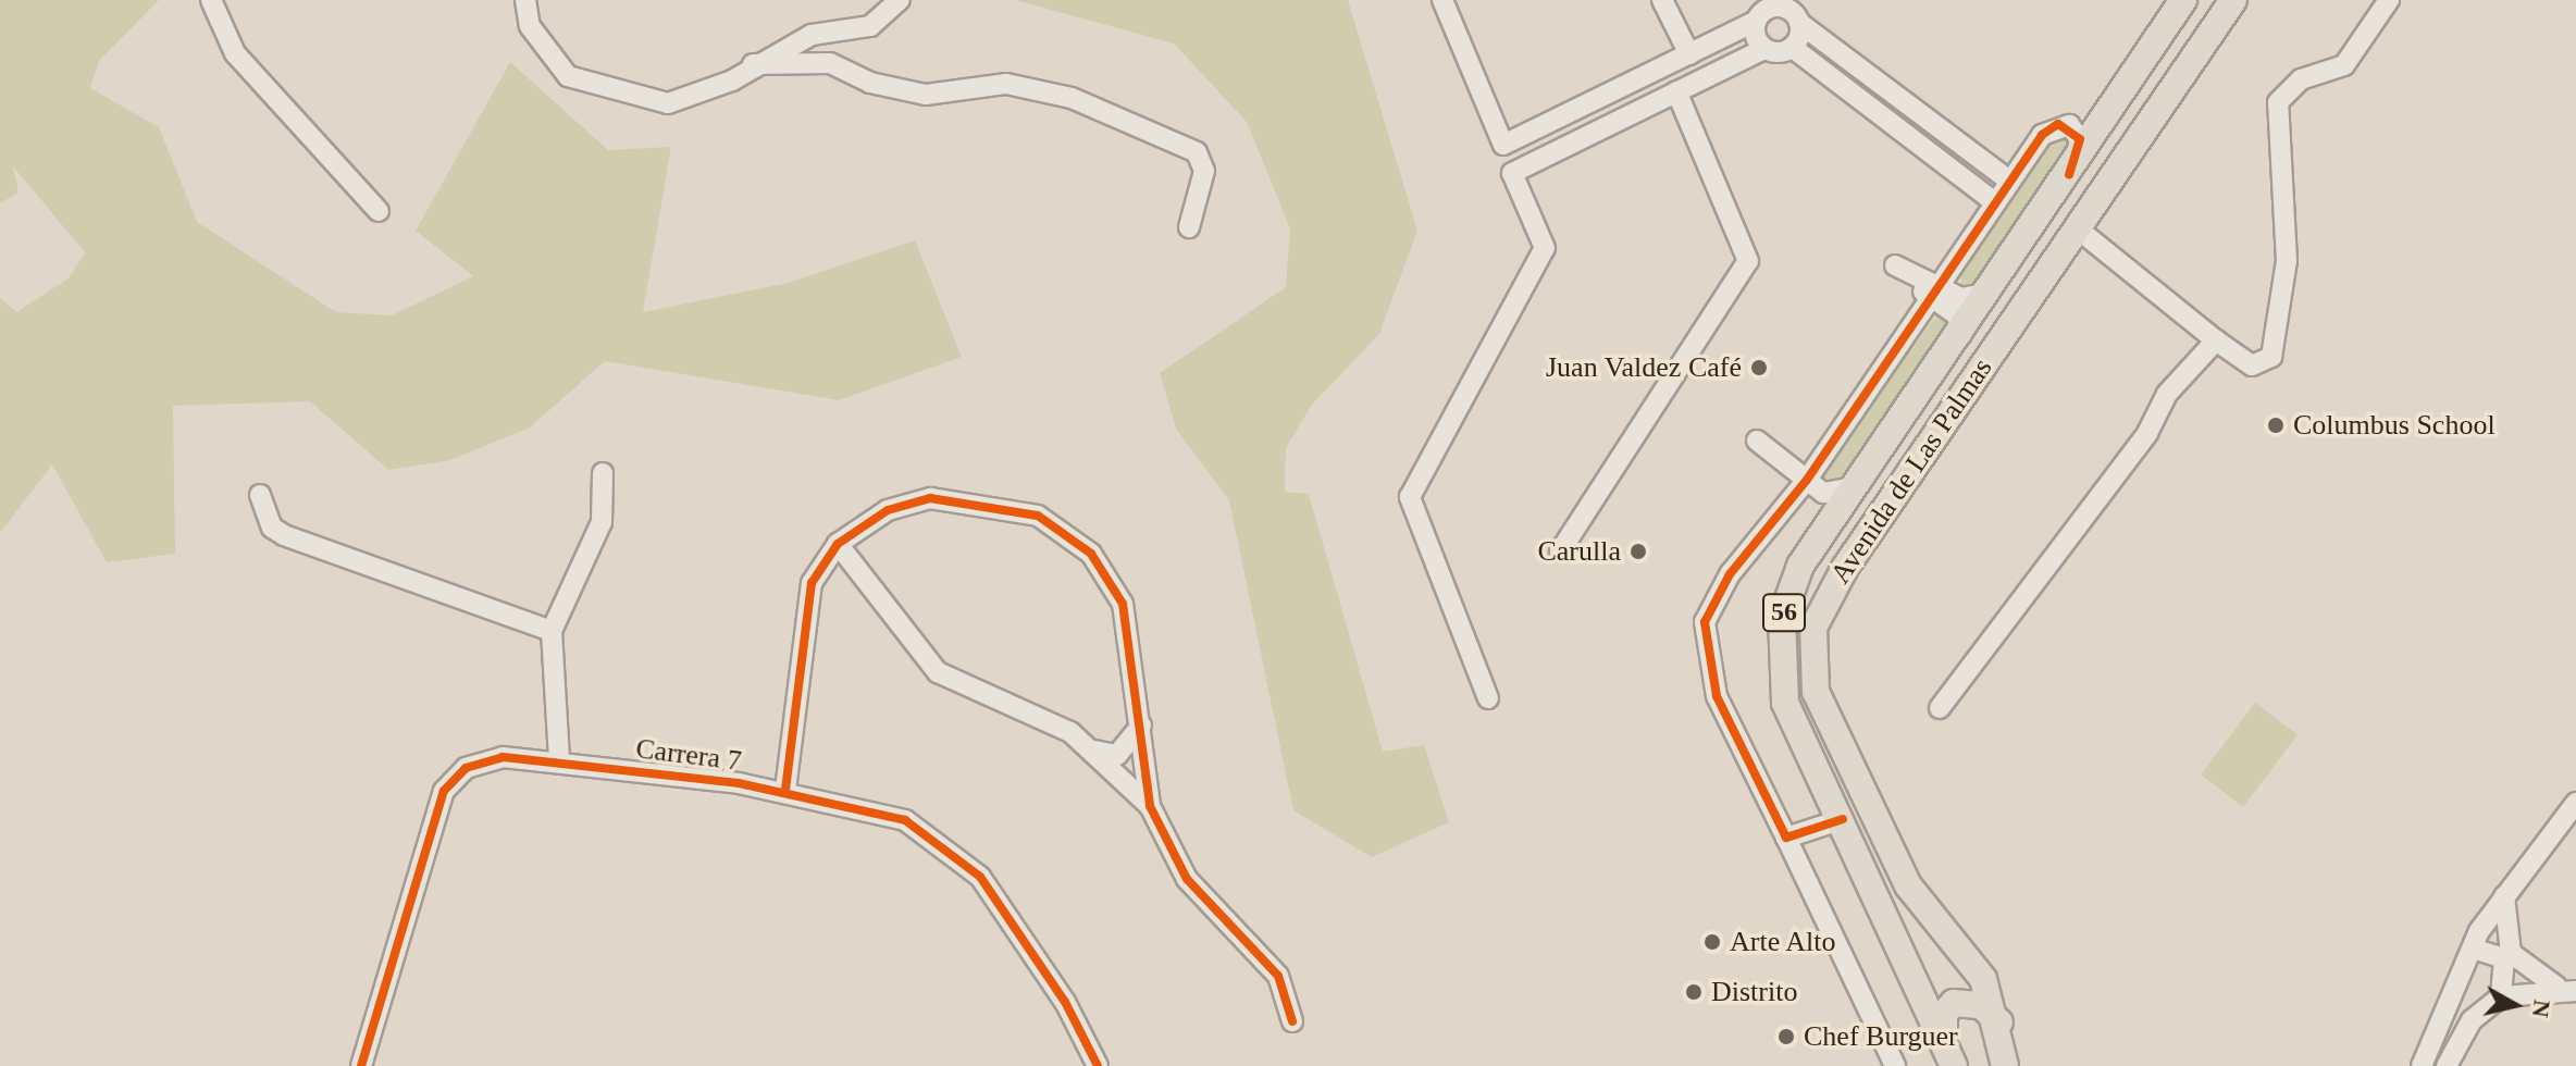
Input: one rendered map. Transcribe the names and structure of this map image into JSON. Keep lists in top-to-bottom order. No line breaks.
{"streets":{"main road":["Avenida de Las Palmas","56"],"street":["Carrera 7"]},"places":["Juan Valdez Café","Columbus School","Carulla","Arte Alto","Distrito","Chef Burguer"],"north":"right"}
